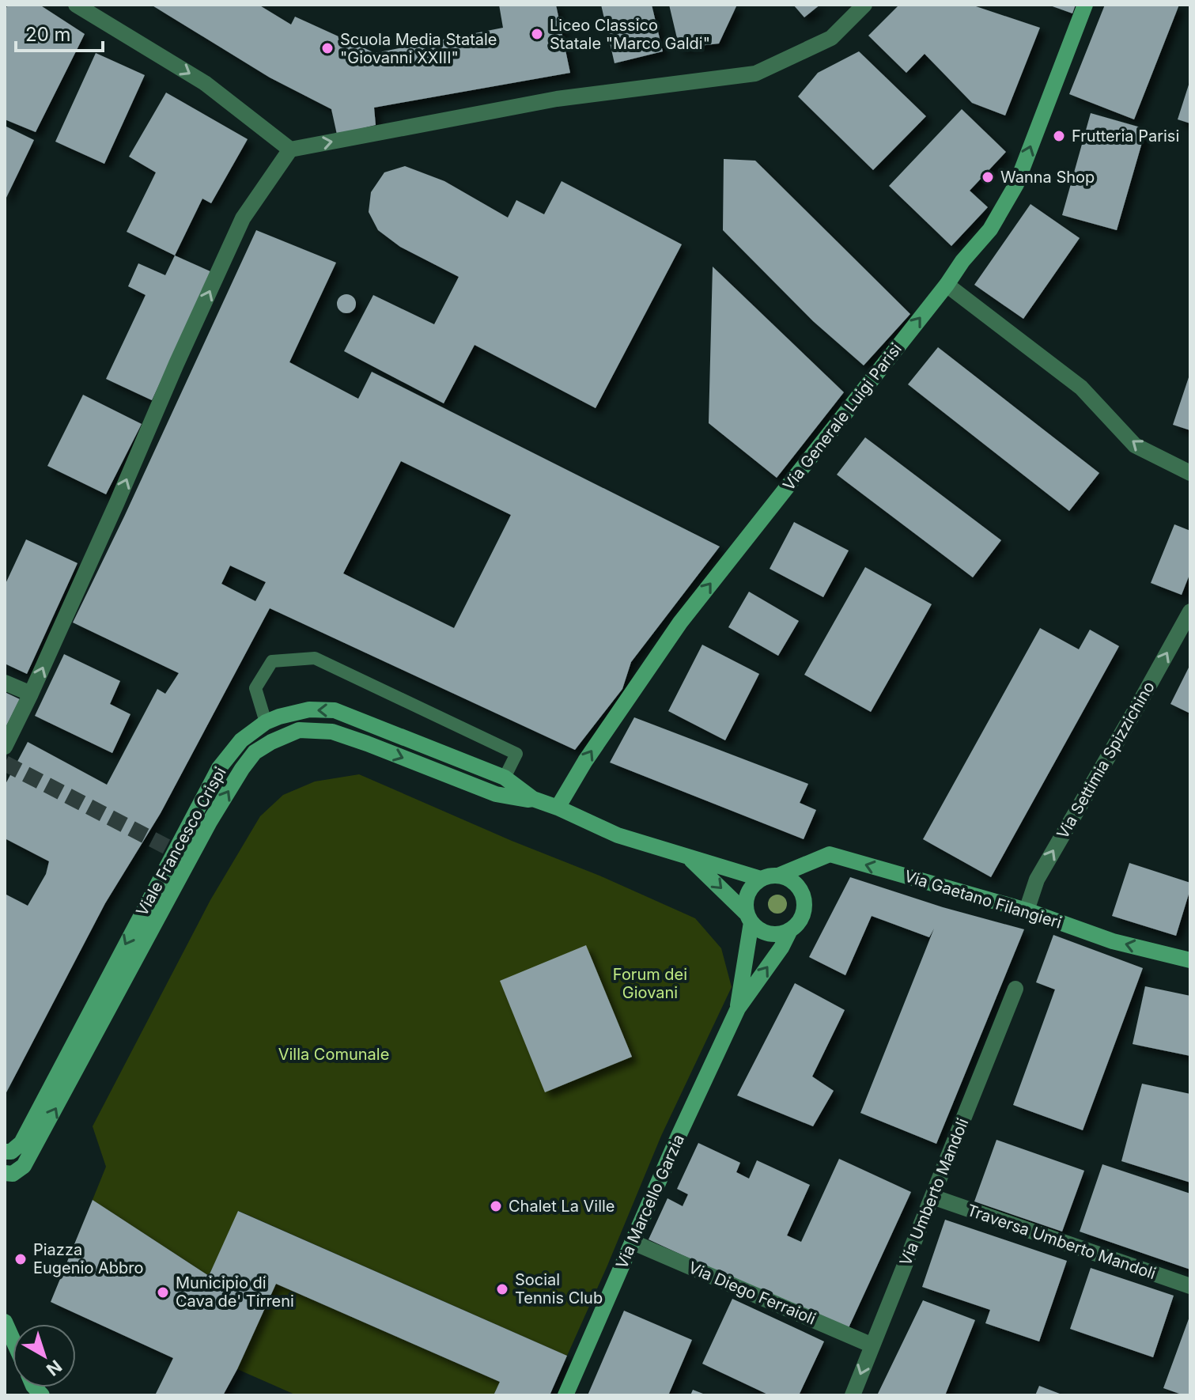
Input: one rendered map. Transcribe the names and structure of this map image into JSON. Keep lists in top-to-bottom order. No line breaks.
{"streets":{"street":["Via Generale Luigi Parisi","Via Settimia Spizzichino","Viale Francesco Crispi","Via Gaetano Filangieri","Via Umberto Mandoli","Via Marcello Garzia","Traversa Umberto Mandoli","Via Diego Ferraioli"]},"crossings":[["Via Generale Luigi Parisi","Viale Francesco Crispi"],["Via Settimia Spizzichino","Via Gaetano Filangieri"],["Viale Francesco Crispi","Via Gaetano Filangieri"],["Via Umberto Mandoli","Traversa Umberto Mandoli"],["Via Umberto Mandoli","Via Diego Ferraioli"],["Via Marcello Garzia","Via Diego Ferraioli"]],"one_way":["Via Generale Luigi Parisi","Via Settimia Spizzichino","Via Gaetano Filangieri"],"parks":["Forum dei Giovani","Villa Comunale"],"places":["Liceo Classico Statale \"Marco Galdi\"","Scuola Media Statale \"Giovanni XXIII\"","Frutteria Parisi","Wanna Shop","Chalet La Ville","Piazza Eugenio Abbro","Social Tennis Club","Municipio di Cava de' Tirreni"],"scale_bar":"20 m","north":"bottom right"}
